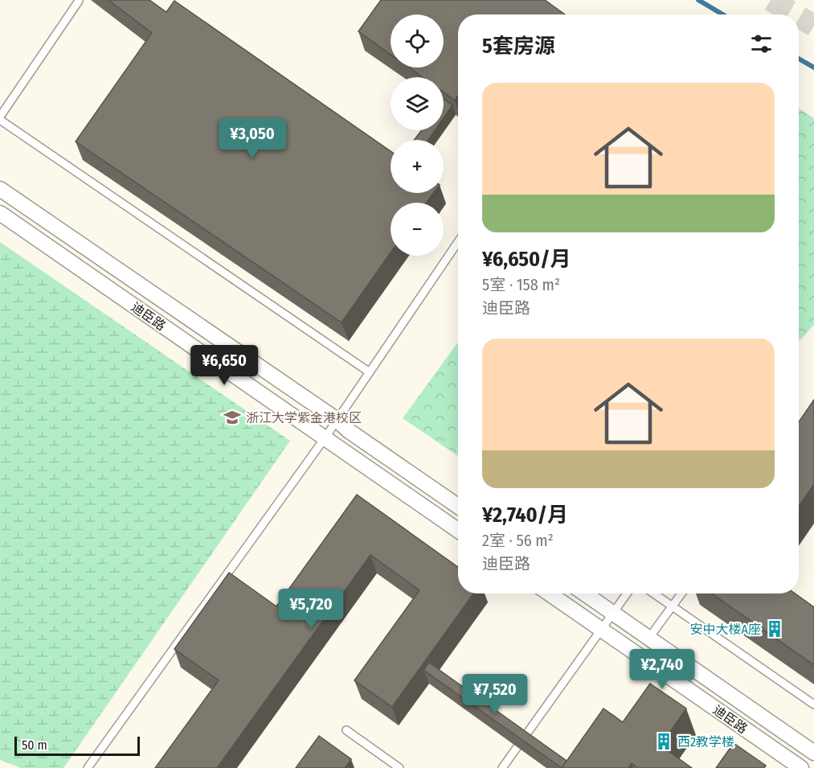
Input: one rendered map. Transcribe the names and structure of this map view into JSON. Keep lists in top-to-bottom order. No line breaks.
{"streets":{"street":["迪臣路"]},"places":{"school or university":["浙江大学紫金港校区"],"building":["安中大楼A座","西2教学楼"]},"scale_bar":"50 m","page":{"map_buttons":["+","−"],"heading":"5套房源","list":[{"name":"¥6,650/月","note":"5室 · 158 m² · 迪臣路"},{"name":"¥2,740/月","note":"2室 · 56 m² · 迪臣路"}],"price":["¥3,050","¥6,650","¥5,720","¥2,740","¥7,520"],"scale":"50 m"}}
